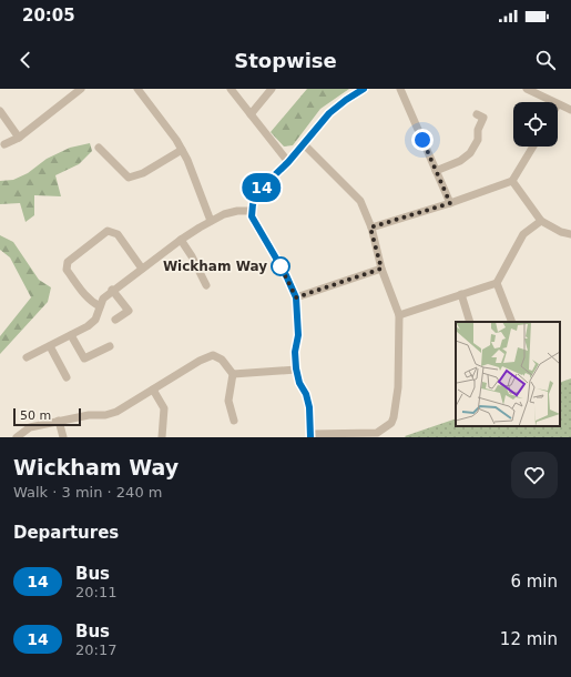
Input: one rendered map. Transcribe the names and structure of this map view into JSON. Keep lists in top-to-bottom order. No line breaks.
{"places":["Wickham Way"],"lines":["bus line 14"],"scale_bar":"50 m","page":{"status":"20:05","header":"Stopwise","on_map":"14","scale":"50 m","heading":[["Wickham Way","Walk · 3 min · 240 m"],"Departures"],"list":[{"mark":"14","name":"Bus","note":"20:11","value":"6 min"},{"mark":"14","name":"Bus","note":"20:17","value":"12 min"}]}}
